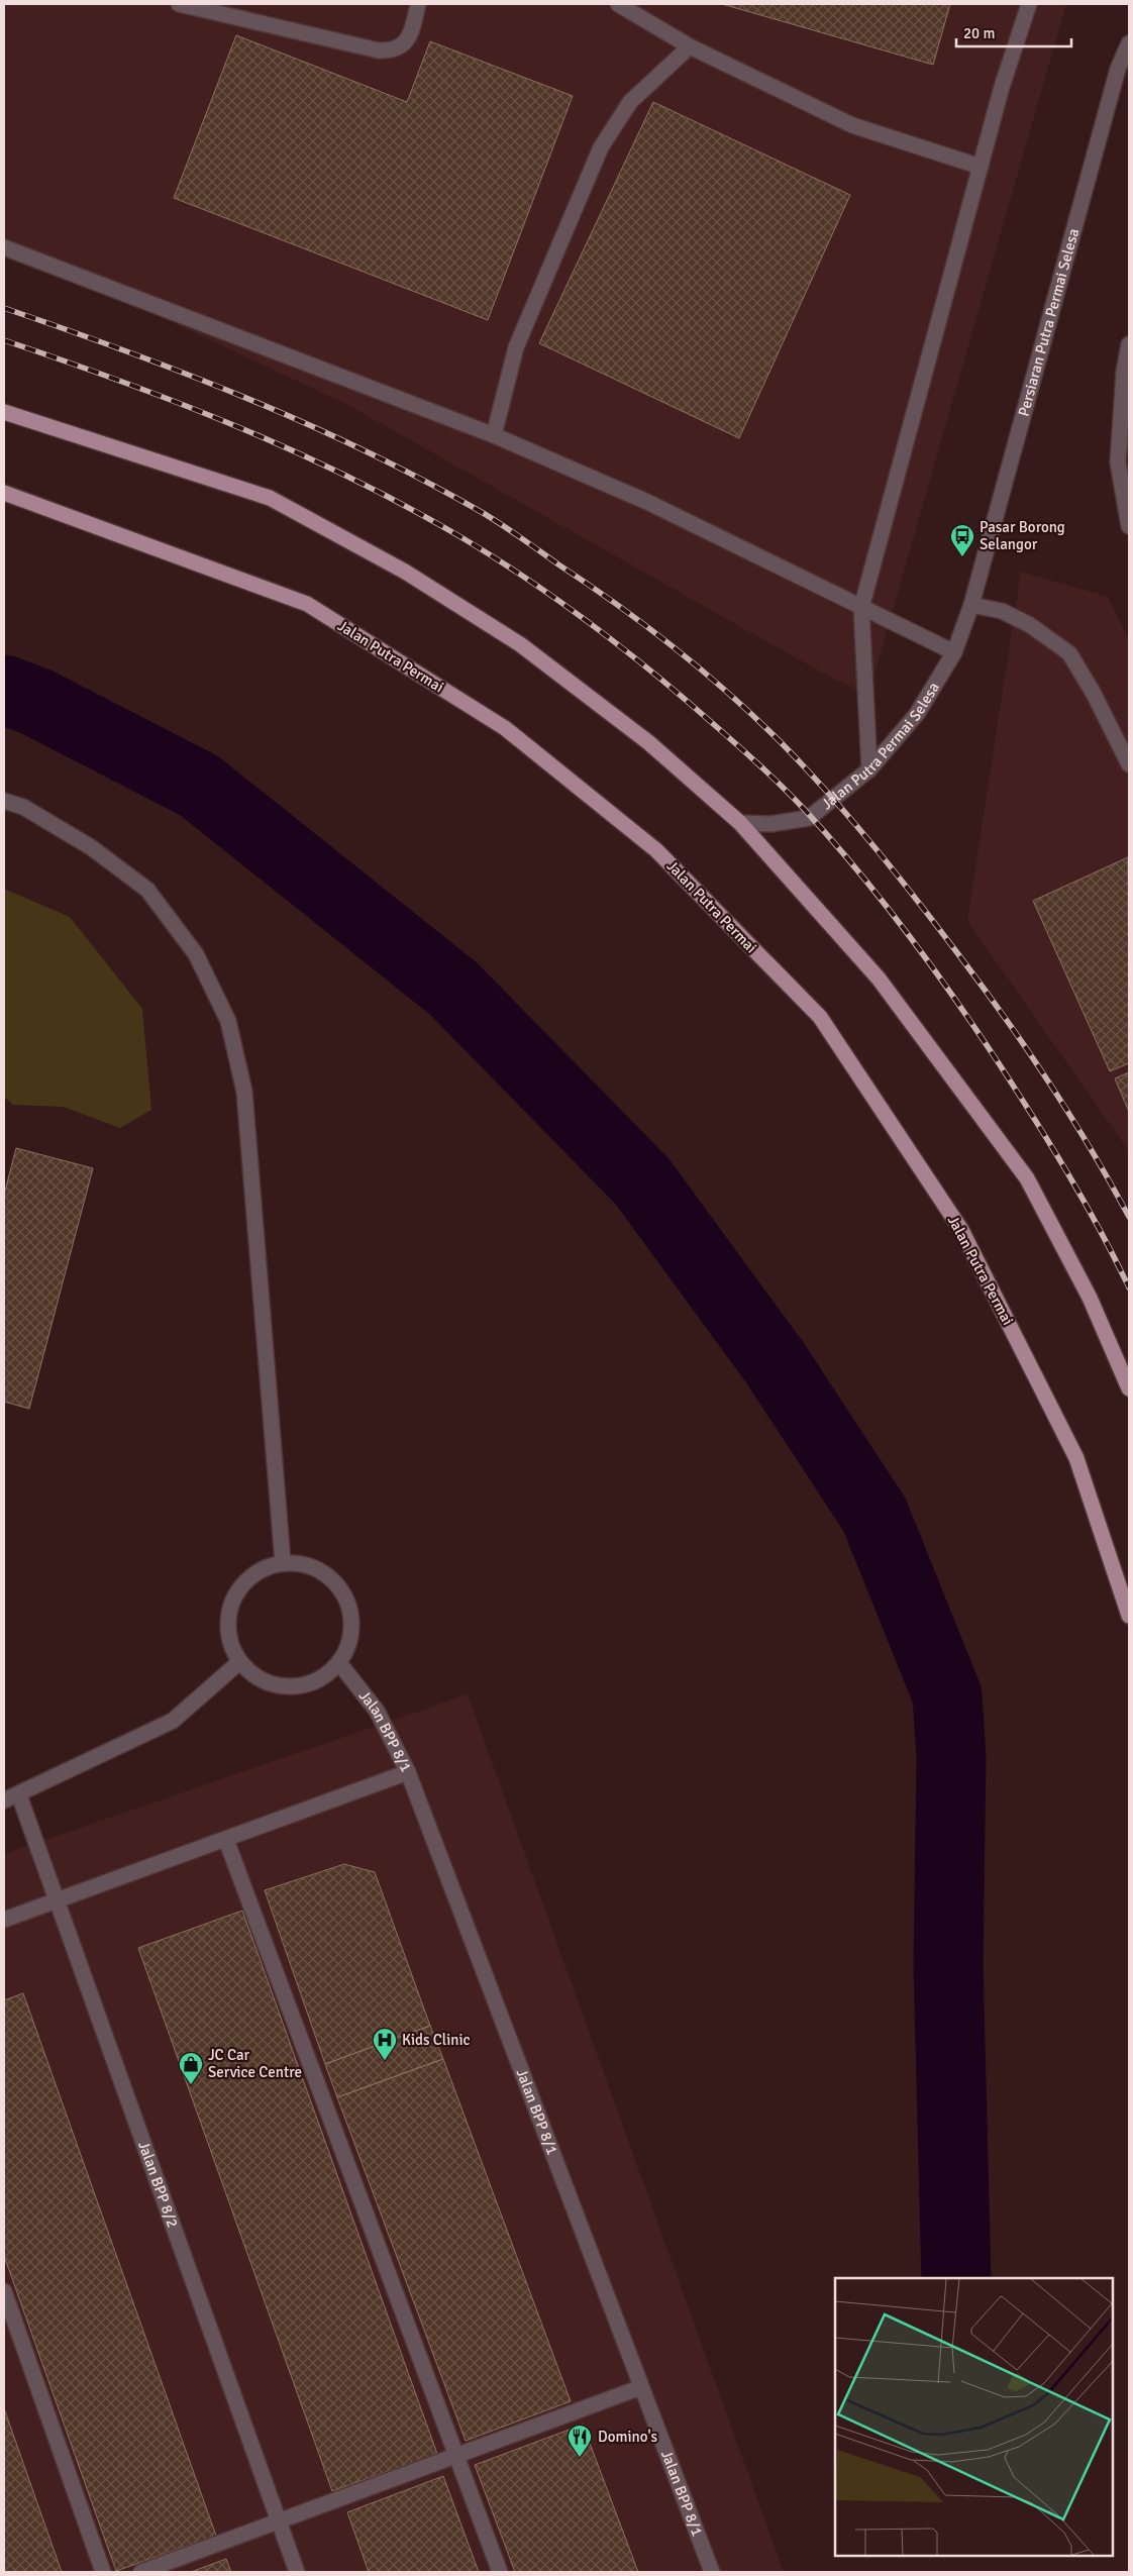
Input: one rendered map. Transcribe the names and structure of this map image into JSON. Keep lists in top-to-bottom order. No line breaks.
{"streets":{"main road":["Jalan Putra Permai"],"street":["Persiaran Putra Permai Selesa","Jalan Putra Permai Selesa","Jalan BPP 8/1","Jalan BPP 8/2"]},"crossings":[["Persiaran Putra Permai Selesa","Jalan Putra Permai Selesa"]],"places":{"bus stop":["Pasar Borong Selangor"],"hospital":["Kids Clinic"],"shop":["JC Car Service Centre"],"restaurant":["Domino's"]},"scale_bar":"20 m"}
